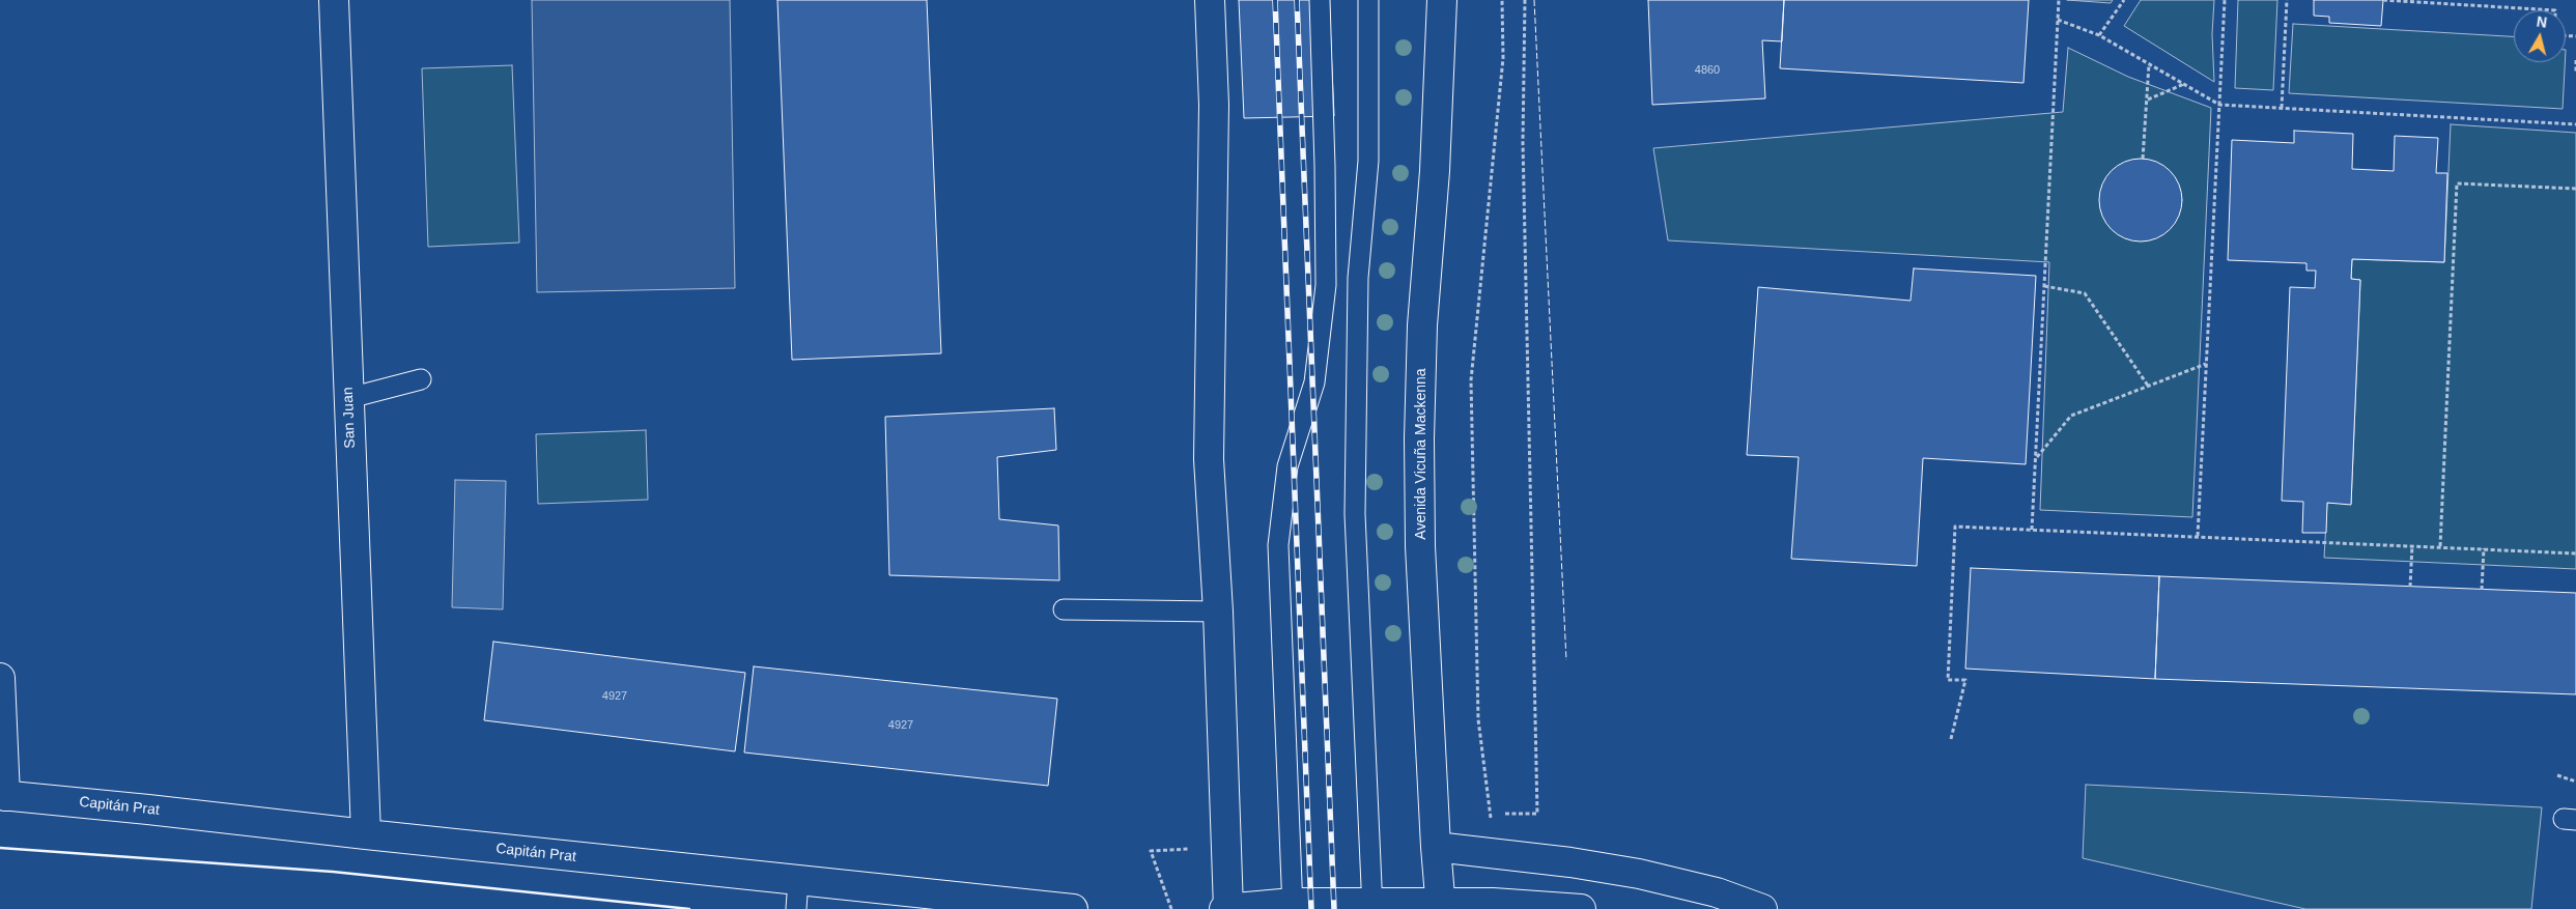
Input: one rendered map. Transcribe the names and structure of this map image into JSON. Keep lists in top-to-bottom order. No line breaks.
{"streets":{"street":["San Juan","Avenida Vicuña Mackenna","Capitán Prat"]},"crossings":[["San Juan","Capitán Prat"]],"house_numbers":["4860","4927","4927"],"north":"top"}
